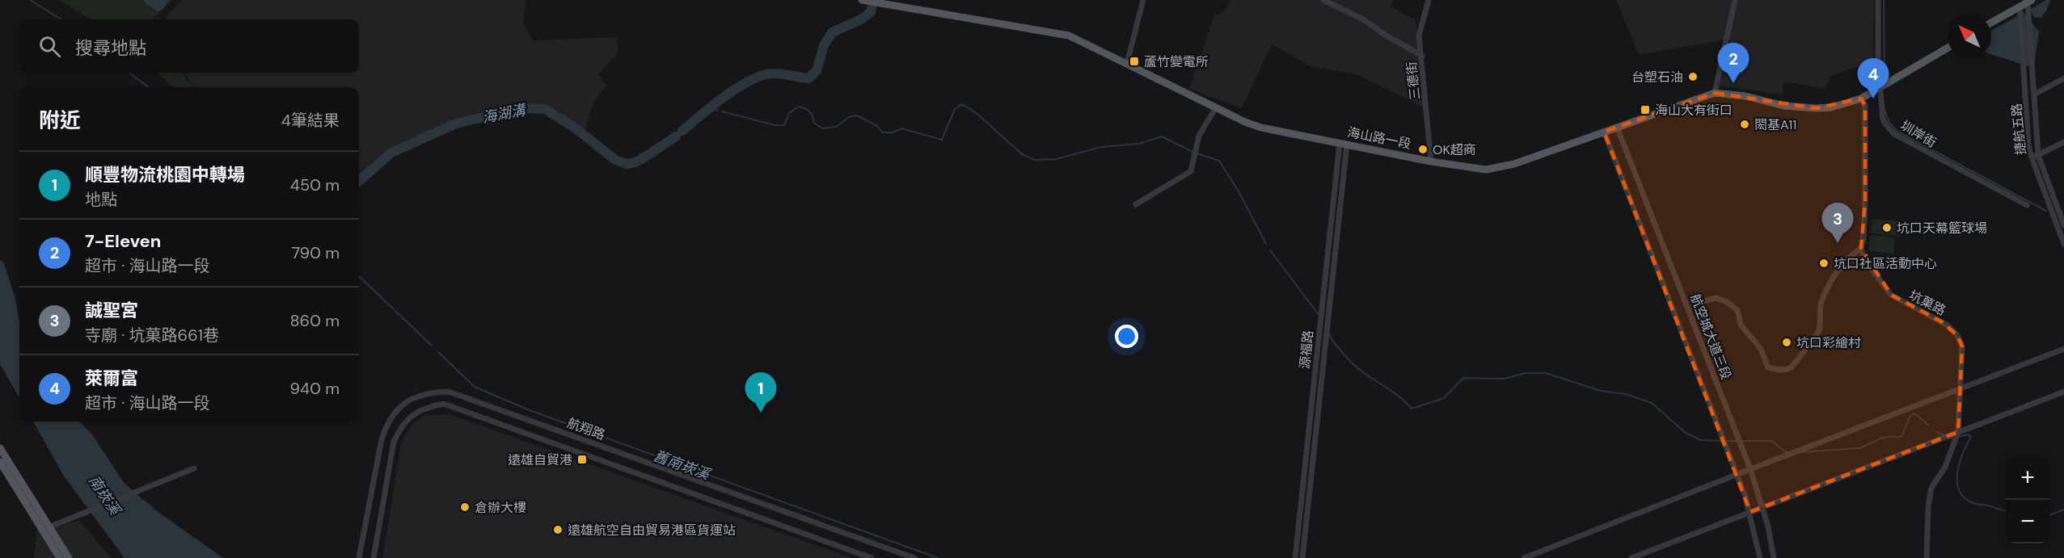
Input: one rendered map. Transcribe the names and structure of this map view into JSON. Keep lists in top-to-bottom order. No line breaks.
{"streets":{"main road":["海山路一段"],"street":["三德街","捷航五路","圳岸街","坑菓路","航空城大道三段","源福路","航翔路"]},"crossings":[["三德街","海山路一段"],["圳岸街","海山路一段"],["海山路一段","航空城大道三段"],["海山路一段","源福路"]],"water":["海湖溝","舊南崁溪","南崁溪"],"places":{"transit":["蘆竹變電所","海山大有街口","遠雄自貿港"],"other":["台塑石油","閎基A11","OK超商","坑口天幕籃球場","坑口社區活動中心","坑口彩繪村","倉辦大樓","遠雄航空自由貿易港區貨運站"]},"north":"top left","page":{"search":"搜尋地點","pins":["2","4","3","1"],"heading":["附近","4筆結果"],"list":[{"mark":"1","name":"順豐物流桃園中轉場","note":"地點","value":"450 m"},{"mark":"2","name":"7-Eleven","note":"超市 · 海山路一段","value":"790 m"},{"mark":"3","name":"誠聖宮","note":"寺廟 · 坑菓路661巷","value":"860 m"},{"mark":"4","name":"萊爾富","note":"超市 · 海山路一段","value":"940 m"}],"map_buttons":["+","−"]}}
